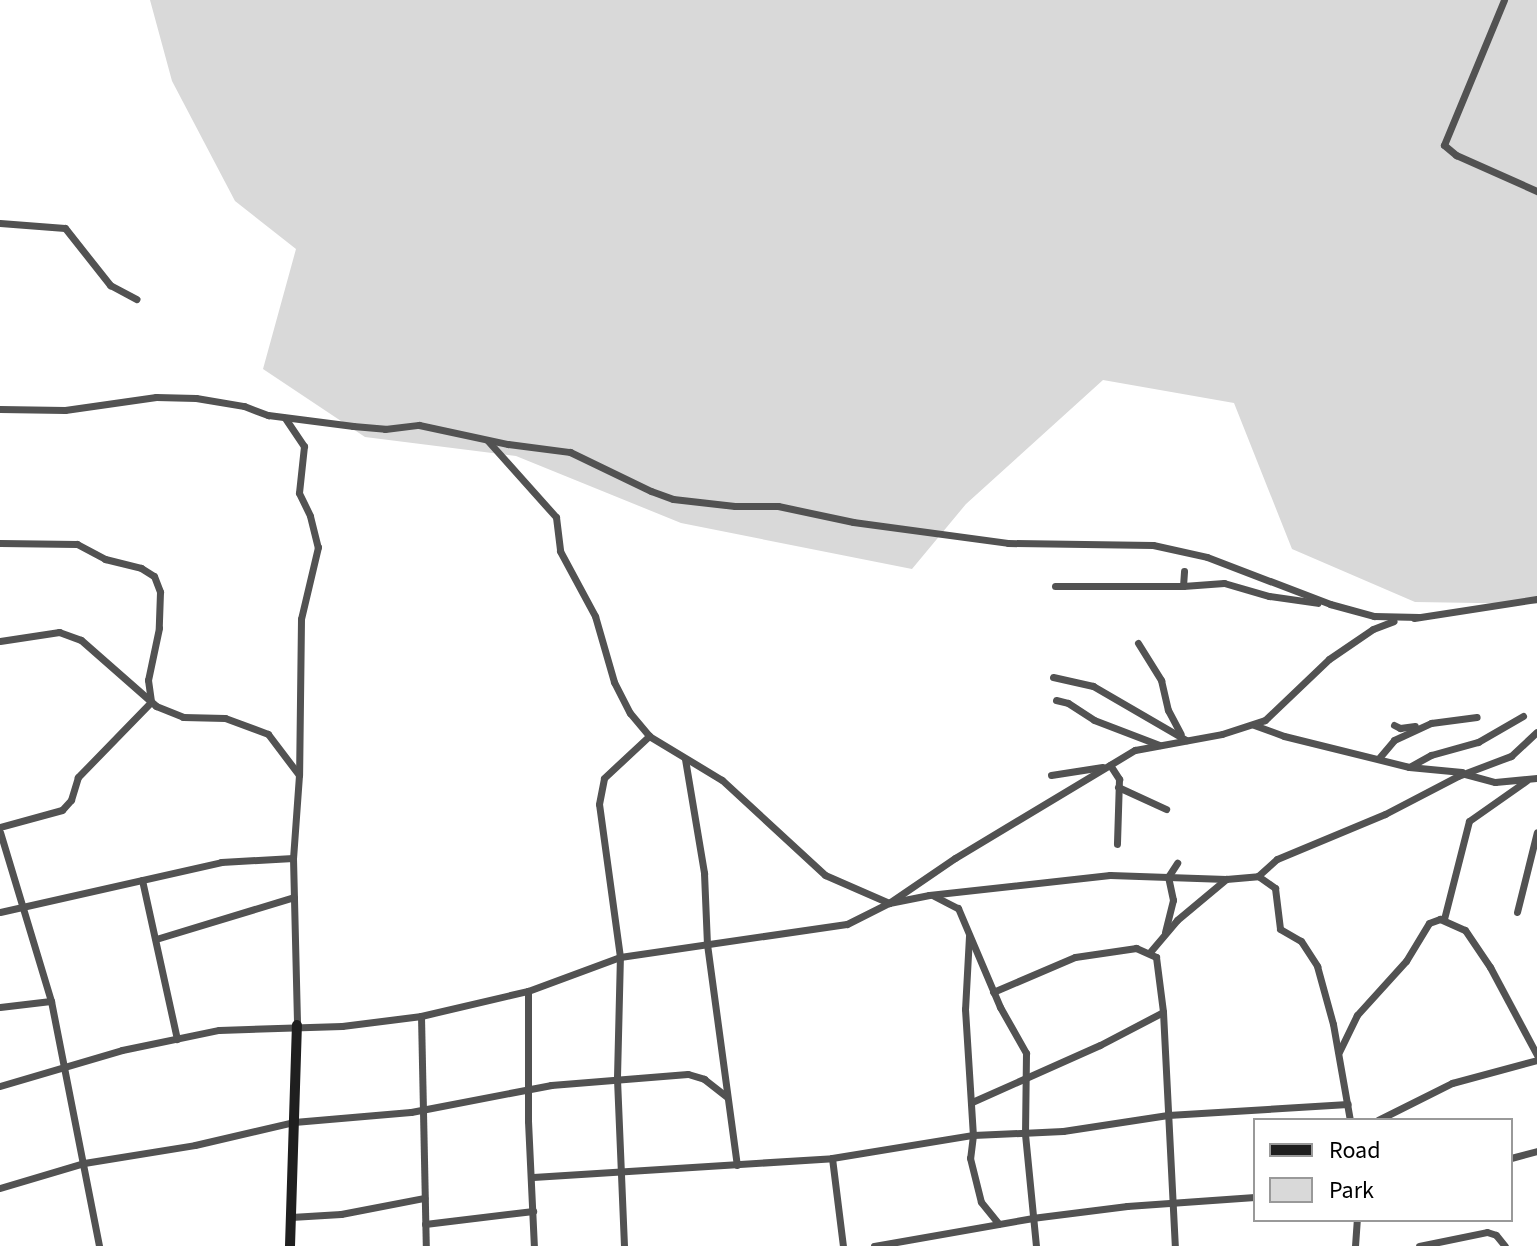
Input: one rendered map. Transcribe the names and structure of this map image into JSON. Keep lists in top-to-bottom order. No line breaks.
{"legend":["Road","Park"]}
